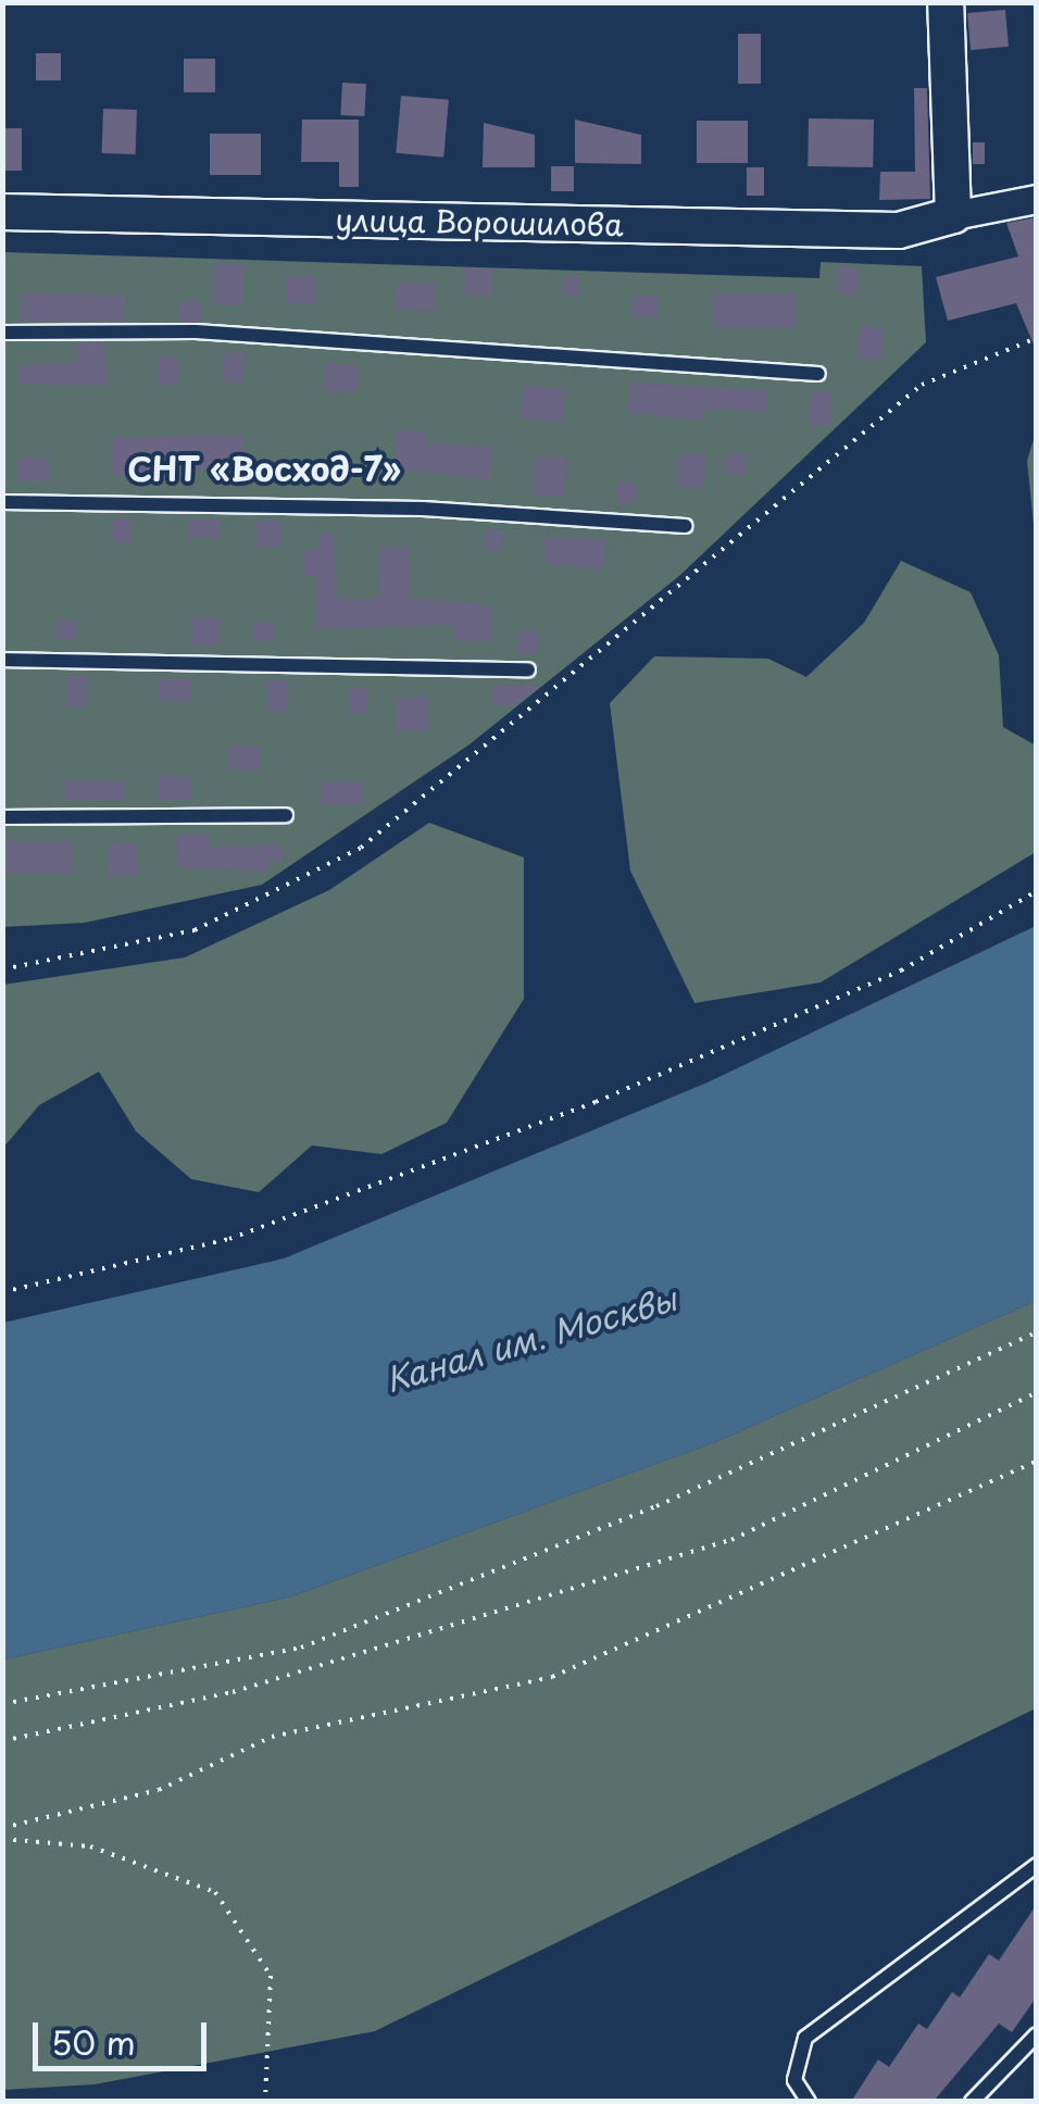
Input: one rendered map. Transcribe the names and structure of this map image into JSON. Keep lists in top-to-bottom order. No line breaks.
{"streets":{"street":["улица Ворошилова"]},"districts":["СНТ «Восход-7»"],"water":["Канал им. Москвы"],"scale_bar":"50 m"}
